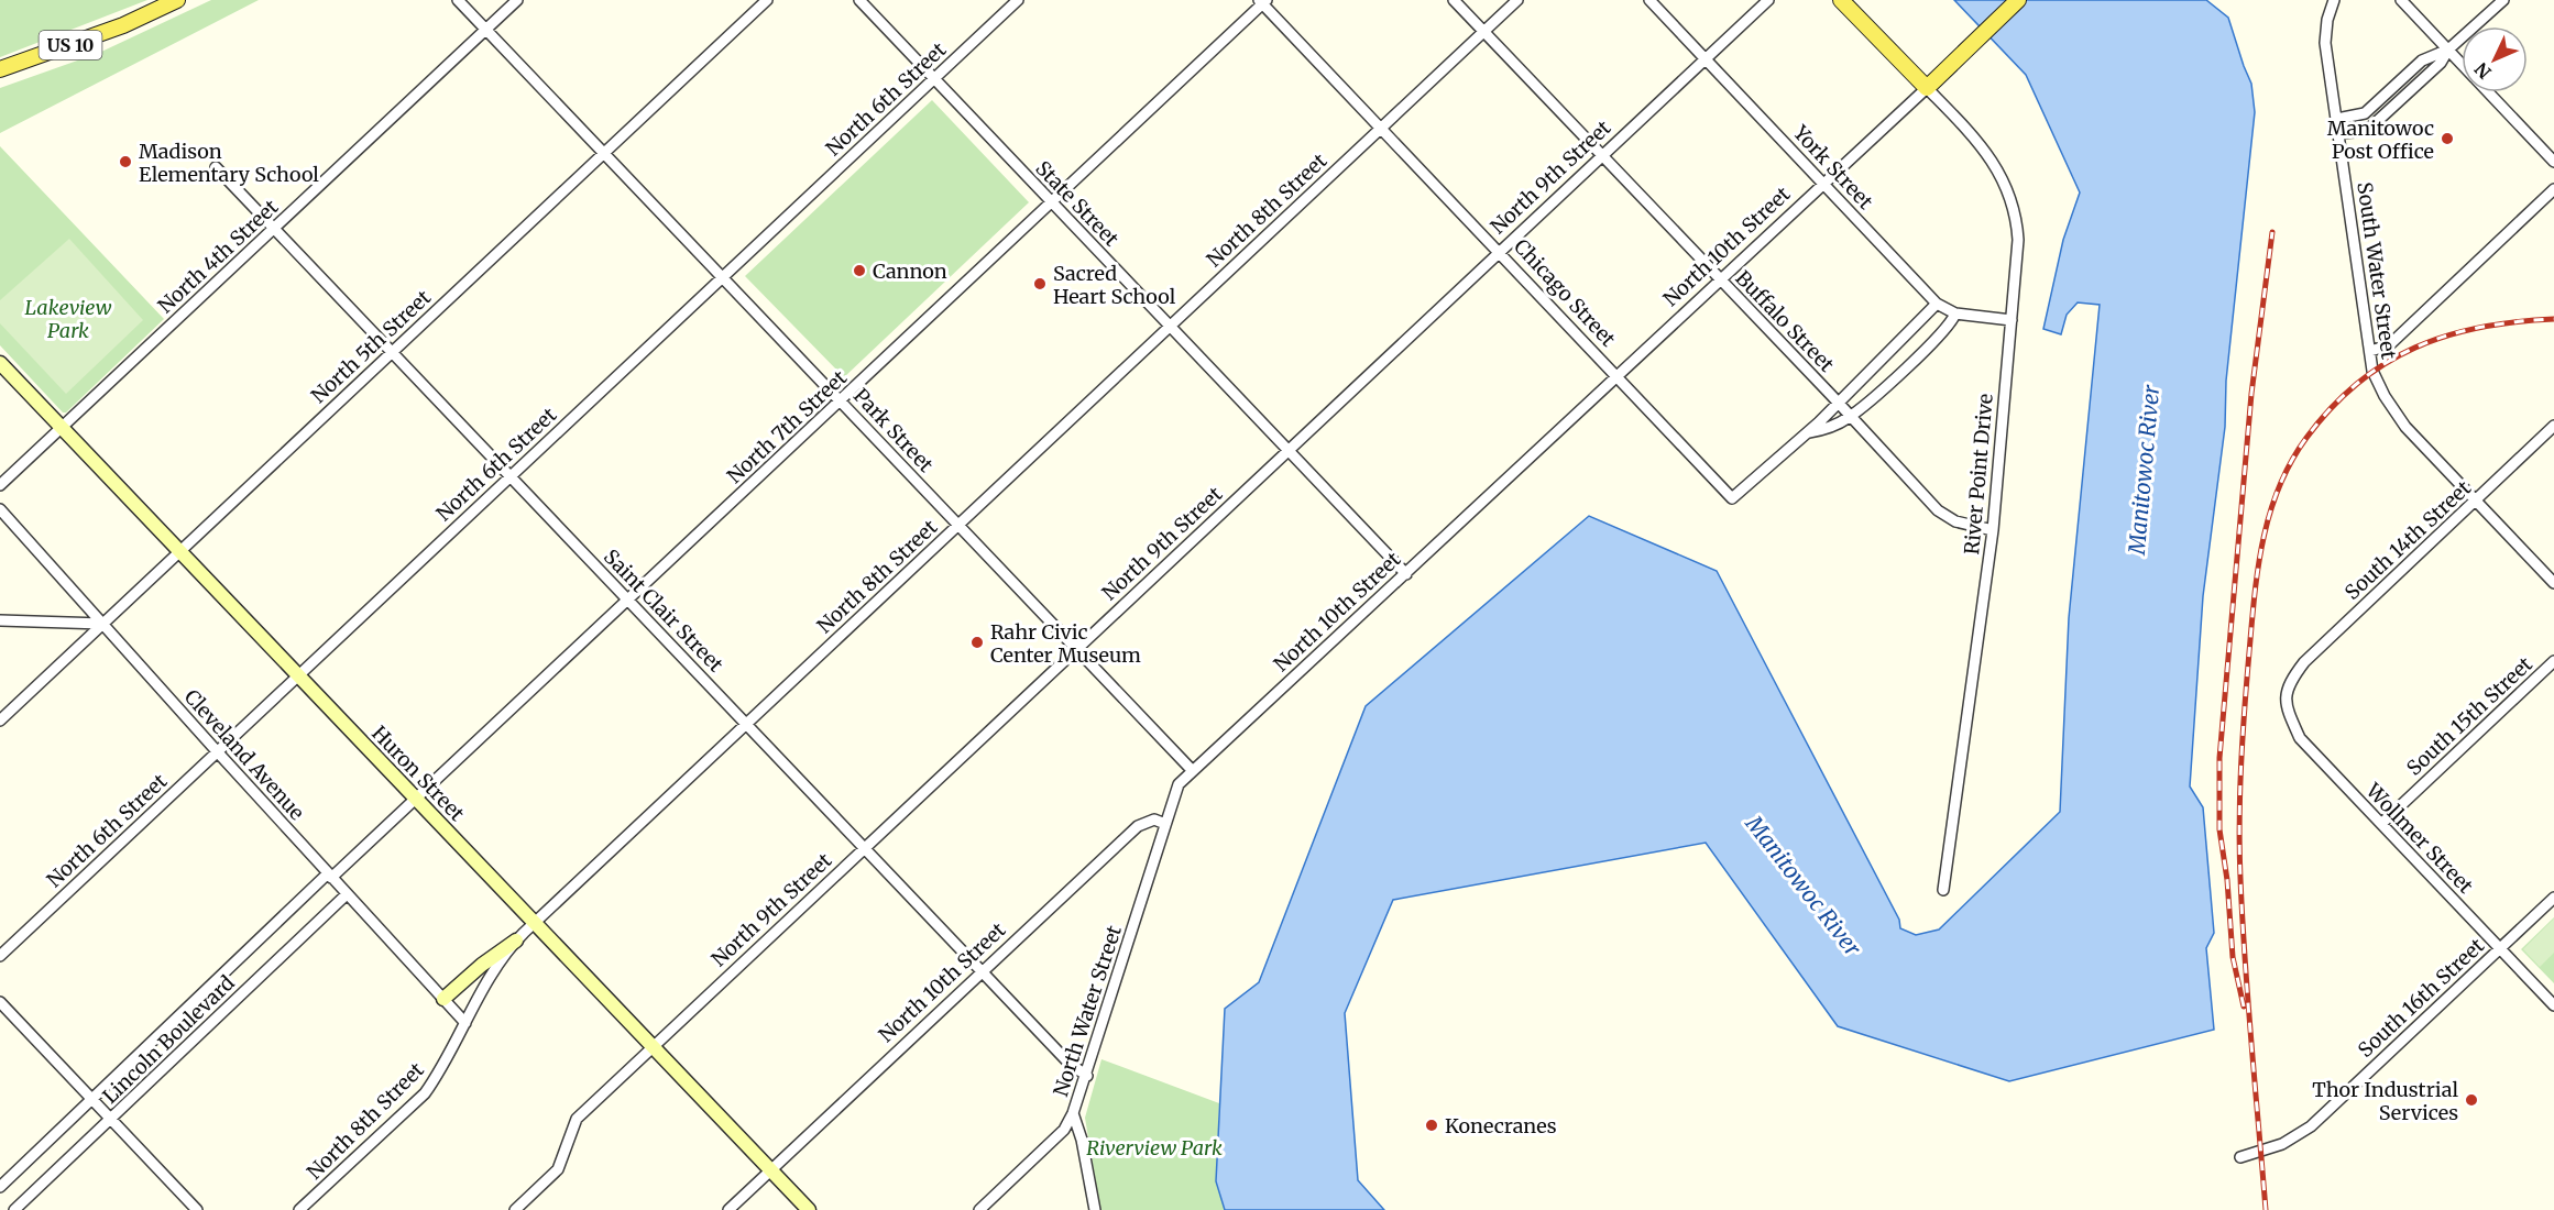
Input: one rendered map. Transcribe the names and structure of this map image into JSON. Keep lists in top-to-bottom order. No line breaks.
{"streets":{"main road":["US 10","North 10th Street"],"street":["North 6th Street","York Street","North 9th Street","State Street","North 8th Street","North 4th Street","South Water Street","Chicago Street","Buffalo Street","North 5th Street","North 7th Street","Park Street","River Point Drive","South 14th Street","Saint Clair Street","South 15th Street","Cleveland Avenue","Huron Street","Wollmer Street","South 16th Street","North Water Street","Lincoln Boulevard"]},"crossings":[["North 6th Street","State Street"],["North 6th Street","Park Street"],["North 6th Street","Saint Clair Street"],["North 6th Street","Cleveland Avenue"],["North 6th Street","Huron Street"],["York Street","North 9th Street"],["York Street","North 10th Street"],["York Street","River Point Drive"],["North 9th Street","State Street"],["North 9th Street","Chicago Street"],["North 9th Street","Buffalo Street"],["North 9th Street","Park Street"],["North 9th Street","Saint Clair Street"],["North 9th Street","Huron Street"],["State Street","North 8th Street"],["State Street","North 10th Street"],["State Street","North 7th Street"],["North 8th Street","Chicago Street"],["North 8th Street","Buffalo Street"],["North 8th Street","Park Street"],["North 8th Street","Saint Clair Street"],["North 8th Street","Cleveland Avenue"],["North 8th Street","Huron Street"],["North 10th Street","Chicago Street"],["North 10th Street","Buffalo Street"],["North 10th Street","Park Street"],["North 10th Street","River Point Drive"],["North 10th Street","Saint Clair Street"],["North 10th Street","Huron Street"],["North 10th Street","North Water Street"],["North 4th Street","Park Street"],["North 4th Street","Saint Clair Street"],["North 4th Street","Huron Street"],["South Water Street","South 14th Street"],["Chicago Street","North 7th Street"],["Buffalo Street","River Point Drive"],["North 5th Street","Park Street"],["North 5th Street","Saint Clair Street"],["North 5th Street","Cleveland Avenue"],["North 5th Street","Huron Street"],["North 7th Street","Park Street"],["North 7th Street","Saint Clair Street"],["North 7th Street","Cleveland Avenue"],["North 7th Street","Huron Street"],["North 7th Street","Lincoln Boulevard"],["South 14th Street","Wollmer Street"],["Saint Clair Street","North Water Street"],["South 15th Street","Wollmer Street"],["Cleveland Avenue","Lincoln Boulevard"],["Wollmer Street","South 16th Street"]],"water":["Manitowoc River"],"parks":["Lakeview Park","Riverview Park"],"places":["Manitowoc Post Office","Madison Elementary School","Cannon","Sacred Heart School","Rahr Civic Center Museum","Thor Industrial Services","Konecranes"],"north":"bottom left"}
